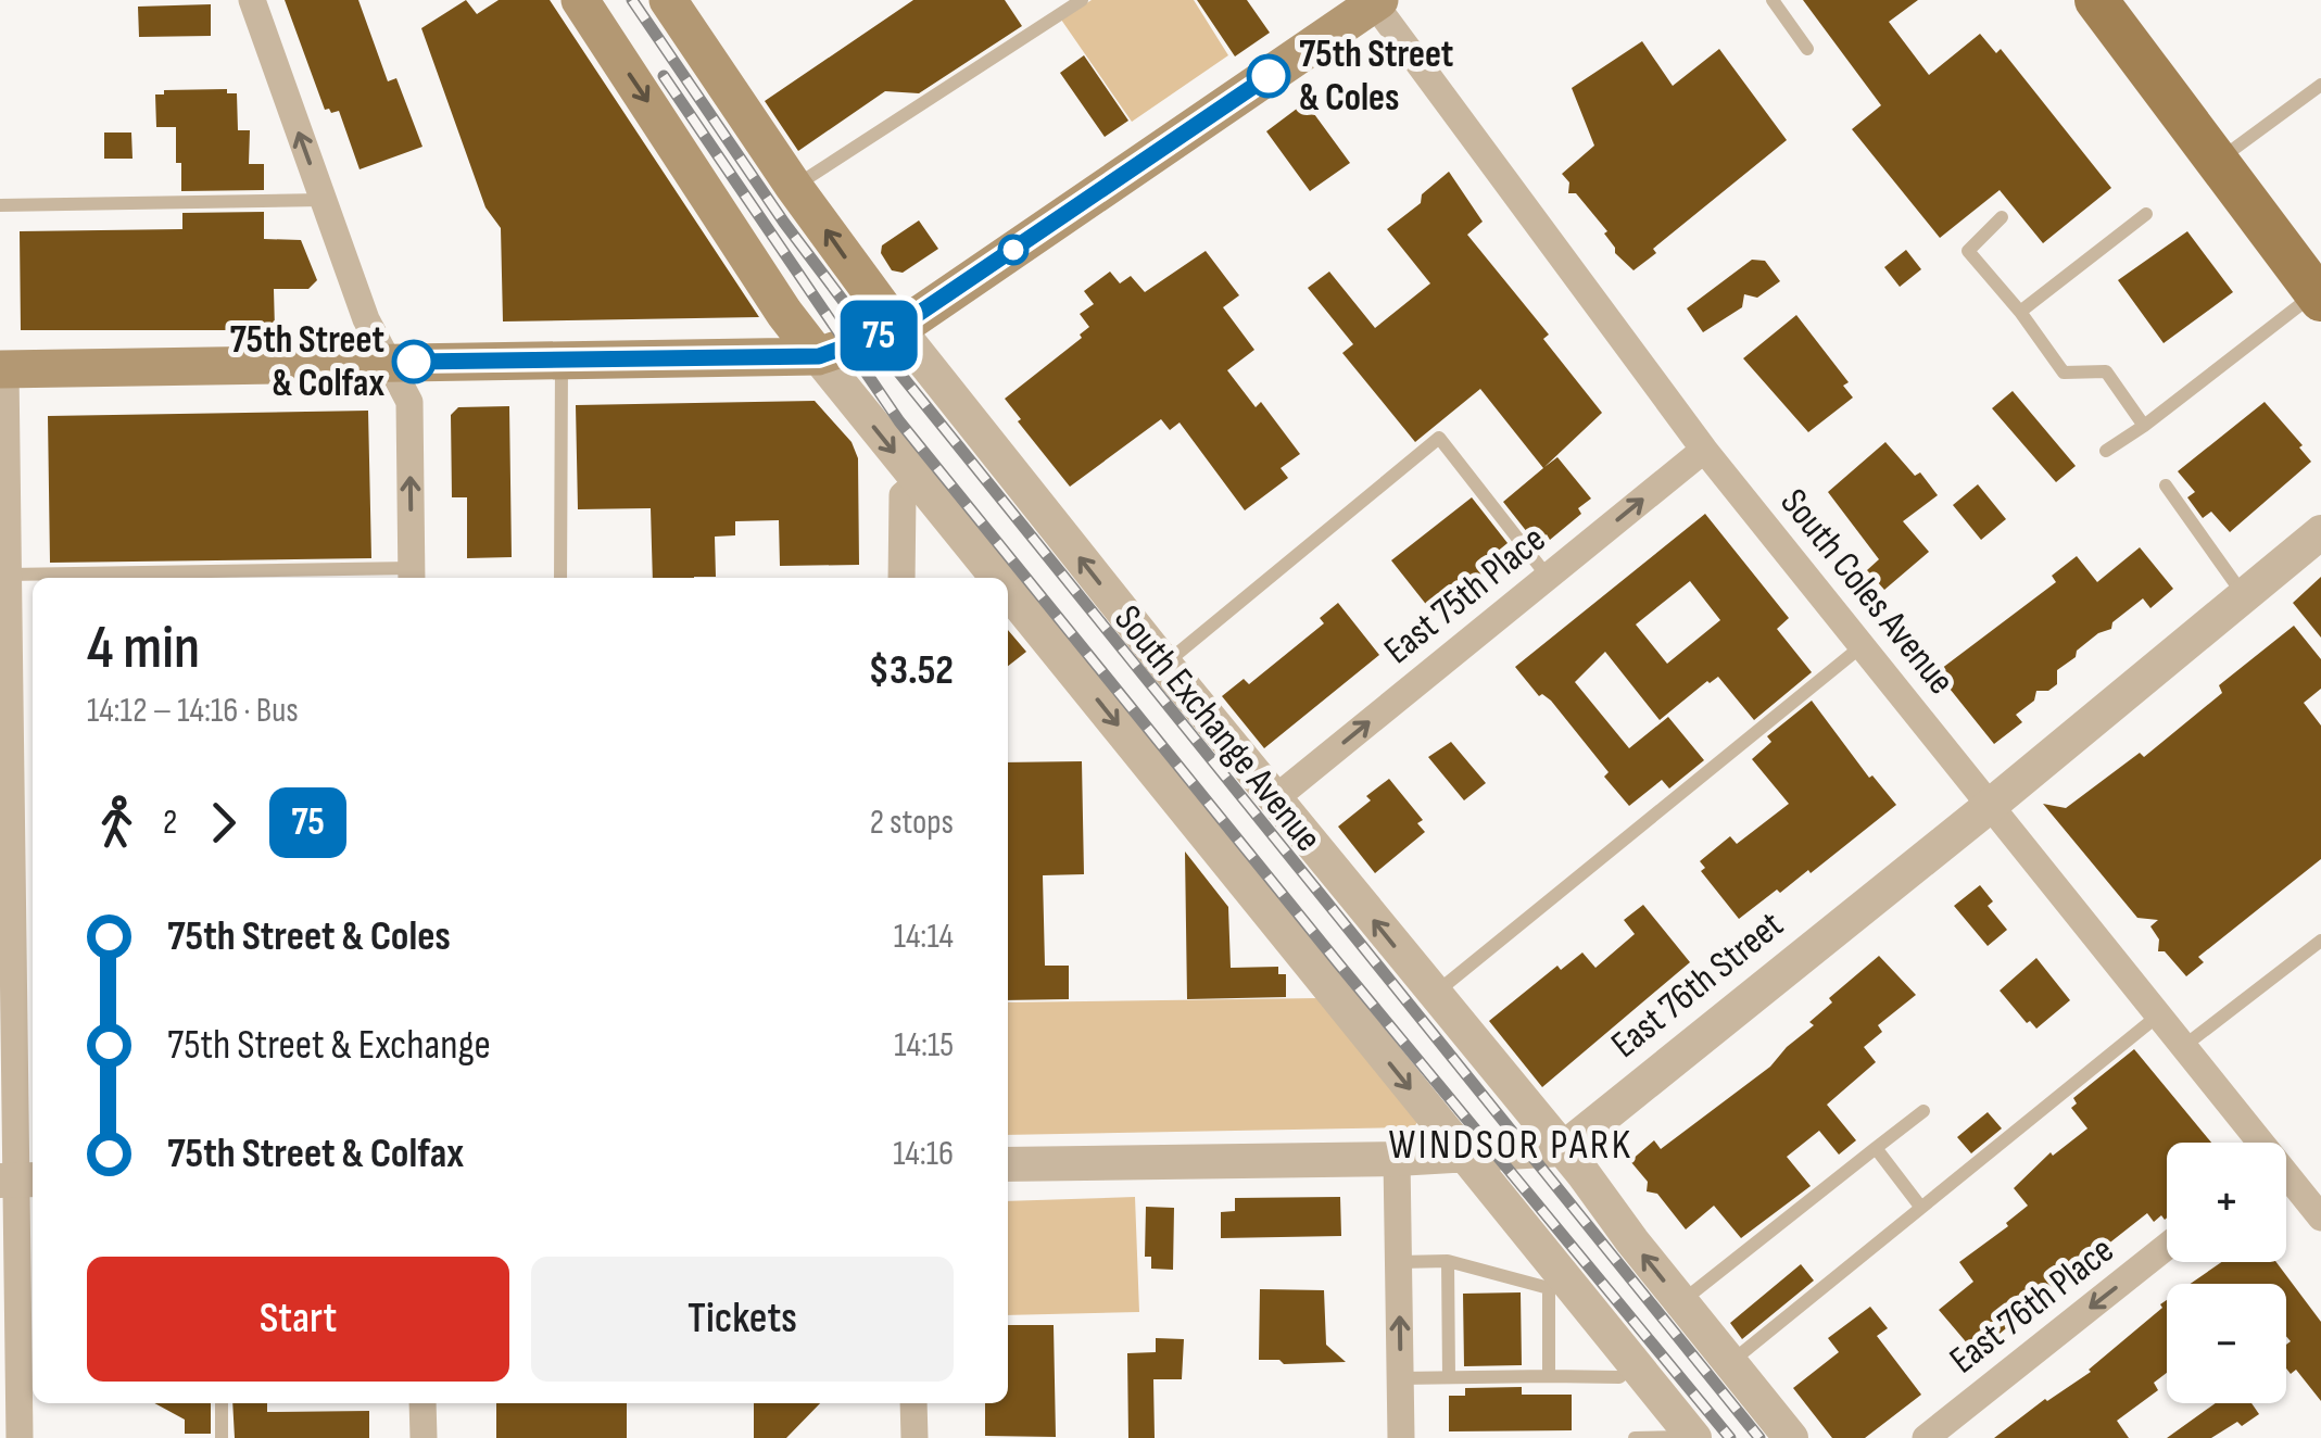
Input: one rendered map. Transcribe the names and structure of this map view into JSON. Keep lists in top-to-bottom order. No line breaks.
{"streets":{"main road":["South Exchange Avenue"],"street":["South Coles Avenue","East 75th Place","East 76th Street","East 76th Place"]},"crossings":[["South Coles Avenue","East 75th Place"],["South Coles Avenue","East 76th Street"],["East 75th Place","South Exchange Avenue"],["South Exchange Avenue","East 76th Street"]],"one_way":["East 75th Place","East 76th Place"],"districts":["WINDSOR PARK"],"places":["75th Street & Coles","75th Street & Colfax"],"lines":["bus line 75"],"page":{"on_map":"75","heading":["4 min","14:12 – 14:16 · Bus","$3.52"],"legs":["2","75","2 stops"],"list":[{"name":"75th Street & Coles","value":"14:14"},{"name":"75th Street & Exchange","value":"14:15"},{"name":"75th Street & Colfax","value":"14:16"}],"map_buttons":["+","−"],"buttons":["Start","Tickets"]}}
